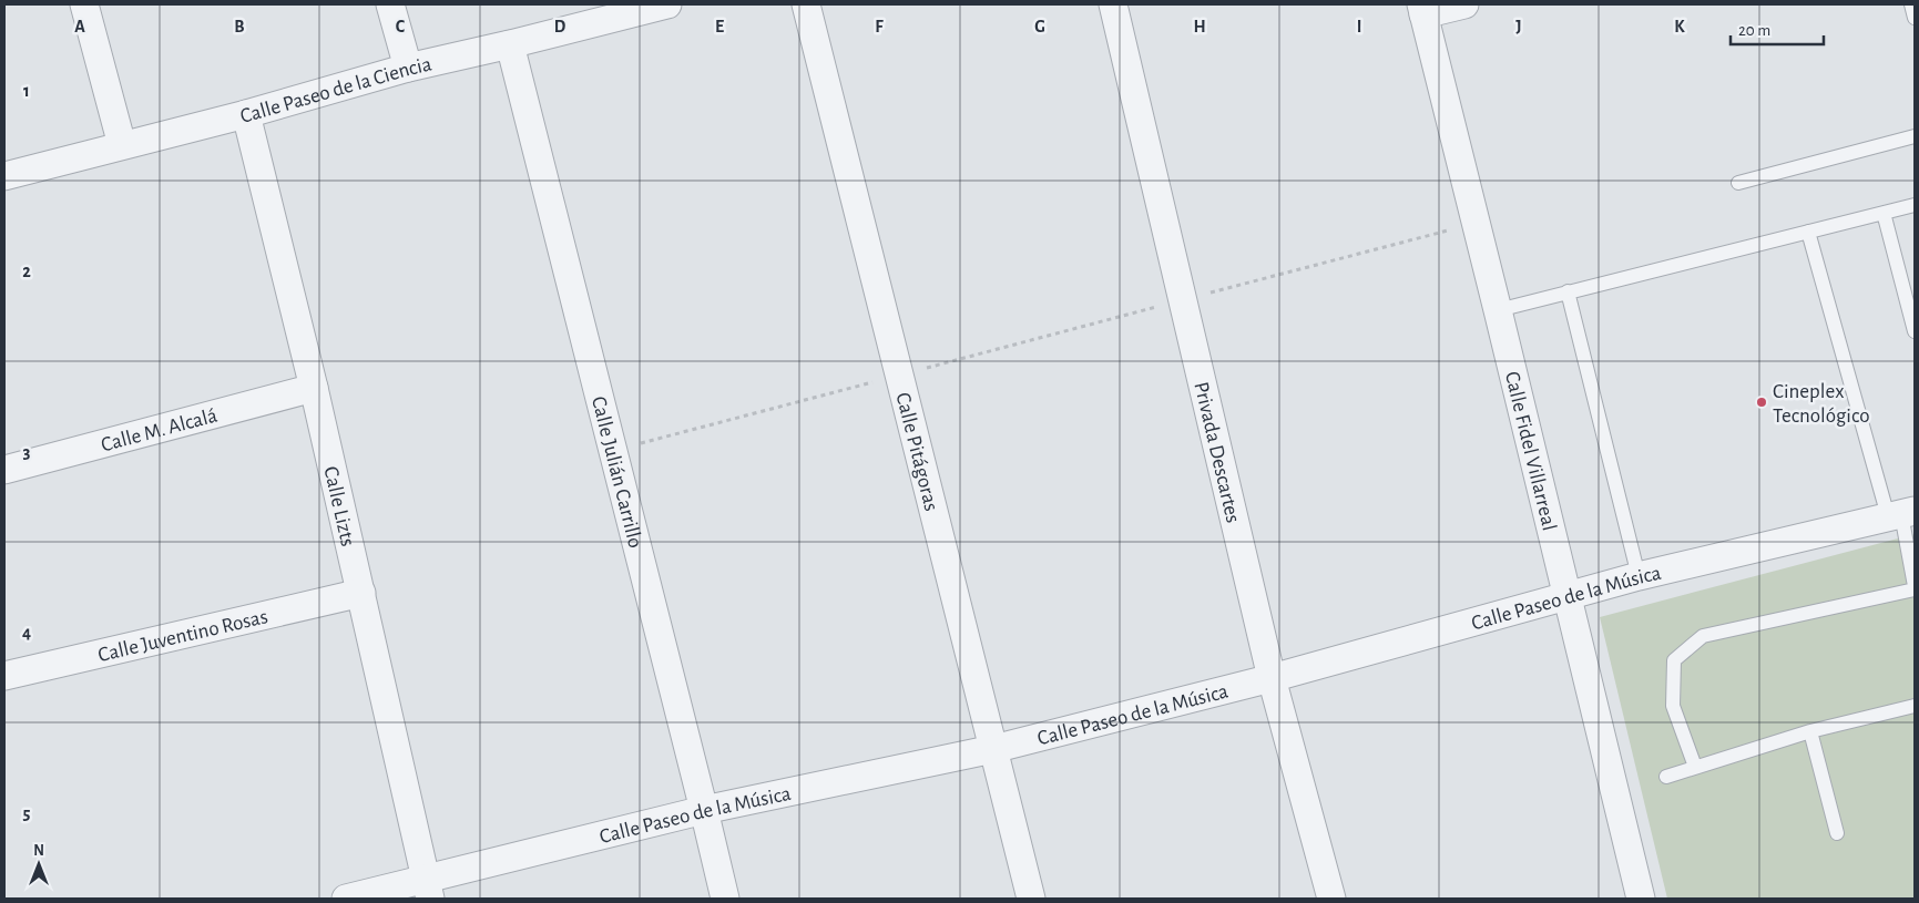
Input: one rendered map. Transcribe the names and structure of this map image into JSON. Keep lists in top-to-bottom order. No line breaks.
{"streets":{"street":["Calle Paseo de la Ciencia","Calle M. Alcalá","Calle Fidel Villarreal","Calle Pitágoras","Privada Descartes","Calle Julián Carrillo","Calle Lizts","Calle Paseo de la Música","Calle Juventino Rosas"]},"crossings":[["Calle Paseo de la Ciencia","Calle Julián Carrillo"],["Calle Paseo de la Ciencia","Calle Lizts"],["Calle M. Alcalá","Calle Lizts"],["Calle Fidel Villarreal","Calle Paseo de la Música"],["Calle Pitágoras","Calle Paseo de la Música"],["Privada Descartes","Calle Paseo de la Música"],["Calle Julián Carrillo","Calle Paseo de la Música"],["Calle Lizts","Calle Paseo de la Música"],["Calle Lizts","Calle Juventino Rosas"]],"places":["Cineplex Tecnológico"],"scale_bar":"20 m","north":"top","grid":{"columns":["A","B","C","D","E","F","G","H","I","J","K"],"rows":["1","2","3","4","5"]}}
